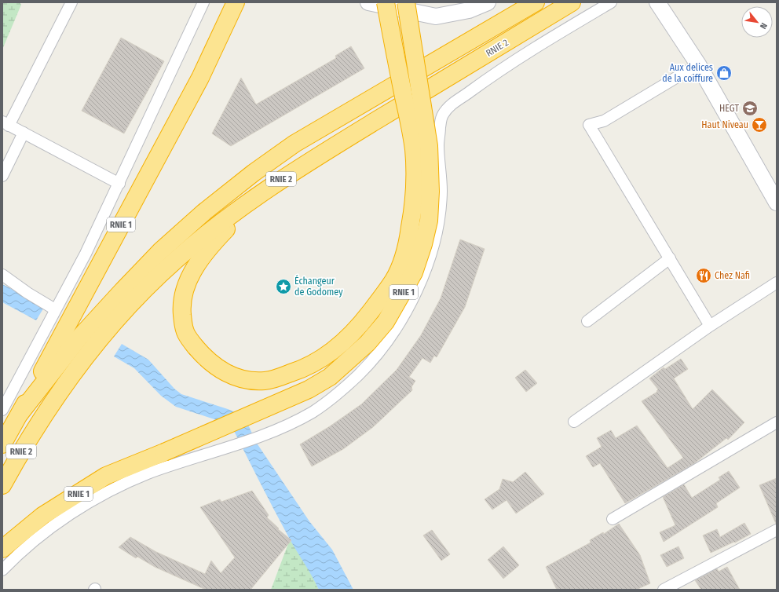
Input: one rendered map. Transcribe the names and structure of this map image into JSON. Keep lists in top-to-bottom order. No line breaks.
{"streets":{"highway":["RNIE 2","RNIE 1"]},"crossings":[["RNIE 2","RNIE 1"]],"places":{"shop":["Aux delices de la coiffure"],"school or university":["HEGT"],"bar":["Haut Niveau"],"restaurant":["Chez Nafi"],"place":["Échangeur de Godomey"]},"north":"bottom right"}
